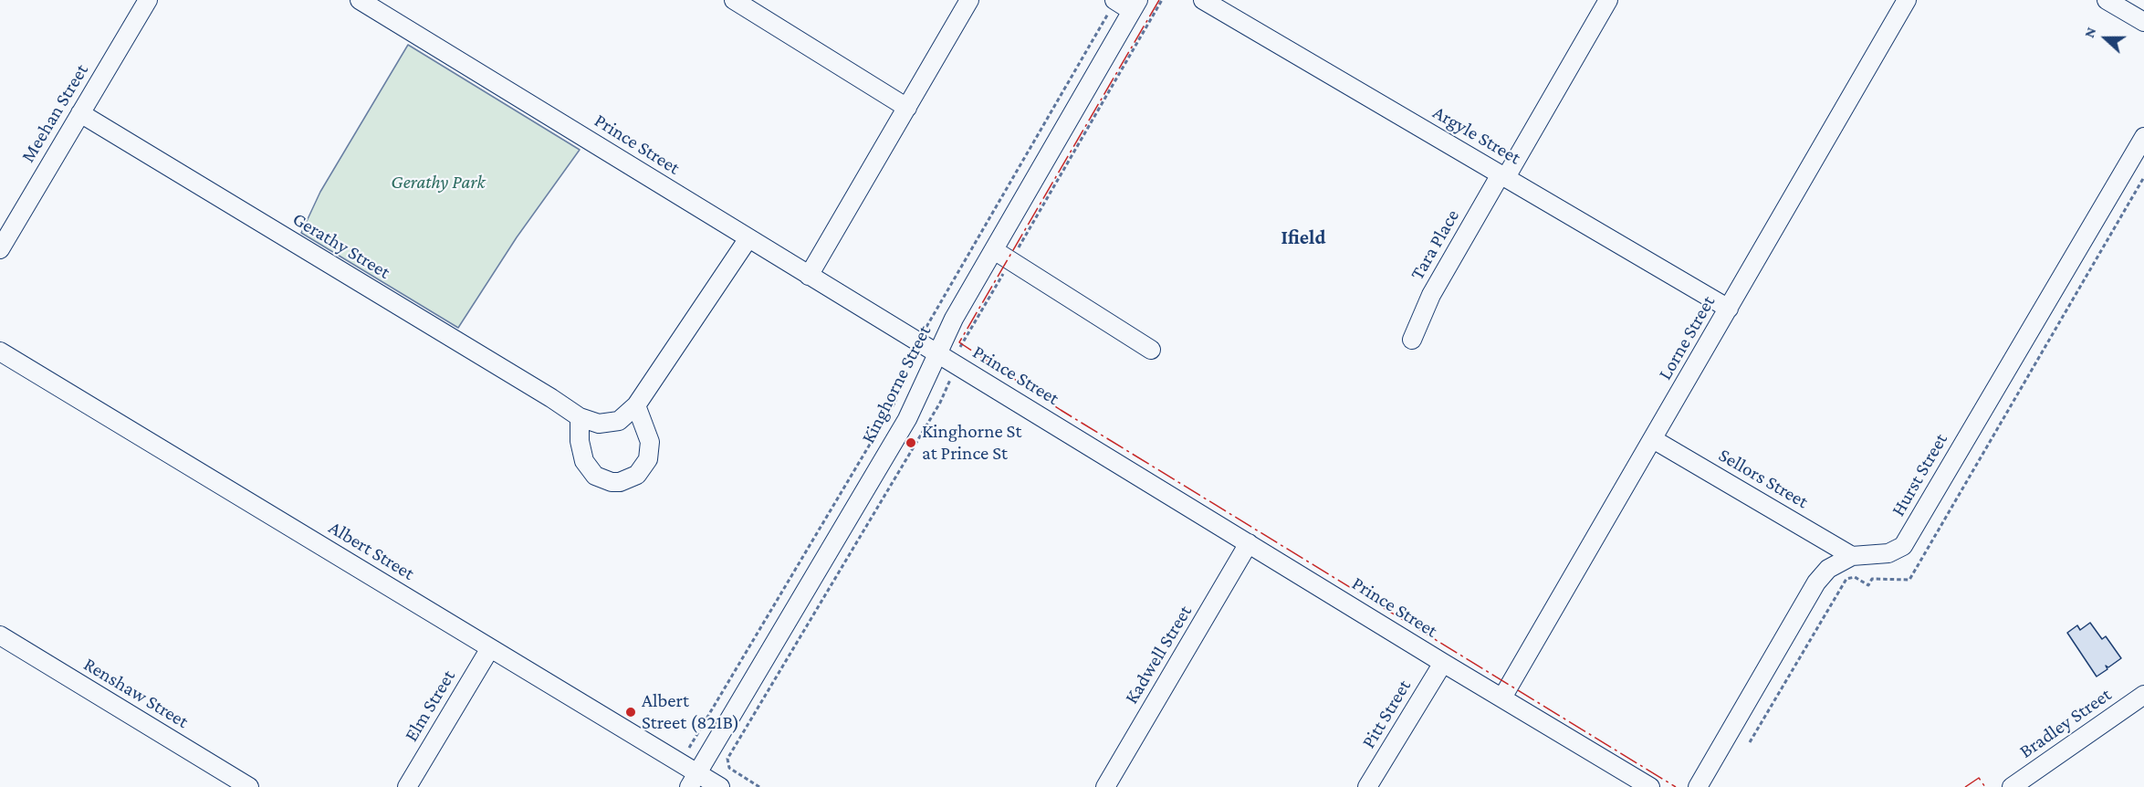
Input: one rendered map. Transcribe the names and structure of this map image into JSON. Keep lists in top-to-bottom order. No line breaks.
{"streets":{"street":["Meehan Street","Argyle Street","Prince Street","Tara Place","Gerathy Street","Lorne Street","Kinghorne Street","Hurst Street","Sellors Street","Albert Street","Kadwell Street","Renshaw Street","Elm Street","Pitt Street","Bradley Street"]},"crossings":[["Meehan Street","Gerathy Street"],["Argyle Street","Tara Place"],["Argyle Street","Lorne Street"],["Prince Street","Gerathy Street"],["Prince Street","Lorne Street"],["Prince Street","Kinghorne Street"],["Prince Street","Kadwell Street"],["Prince Street","Pitt Street"],["Lorne Street","Sellors Street"],["Kinghorne Street","Albert Street"],["Hurst Street","Sellors Street"],["Albert Street","Elm Street"]],"districts":["Ifield"],"parks":["Gerathy Park"],"places":["Kinghorne St at Prince St","Albert Street (821B)"],"north":"left"}
